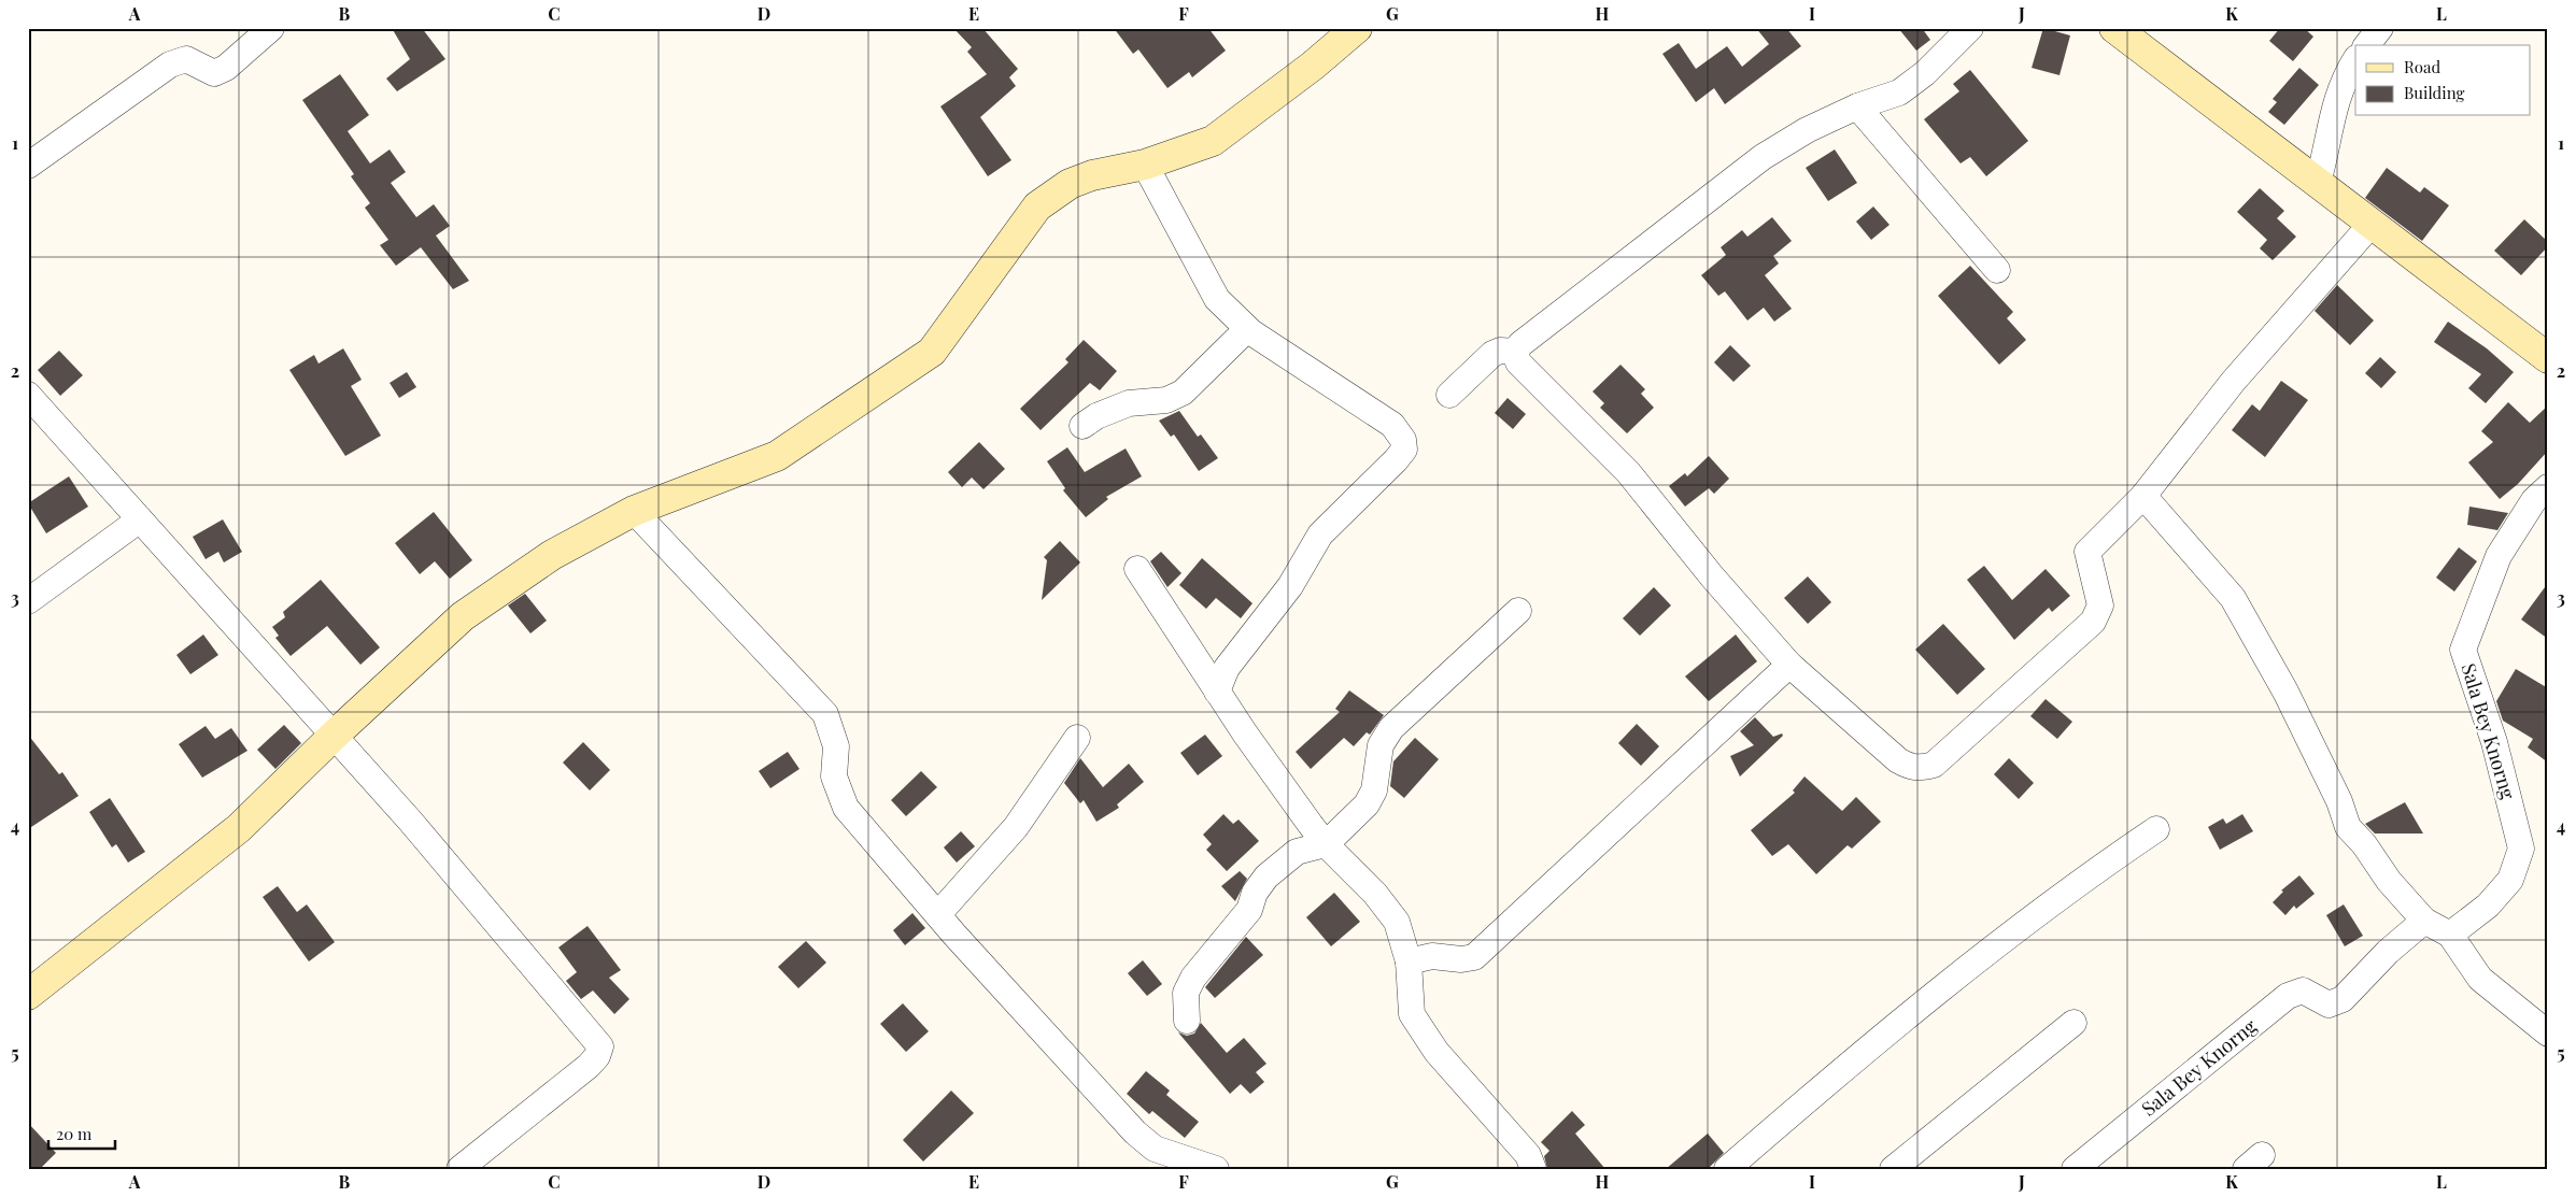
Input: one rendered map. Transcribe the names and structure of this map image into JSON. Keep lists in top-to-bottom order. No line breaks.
{"streets":{"street":["Sala Bey Knorng"]},"legend":["Road","Building"],"scale_bar":"20 m","grid":{"columns":["A","B","C","D","E","F","G","H","I","J","K","L"],"rows":["1","2","3","4","5"]}}
